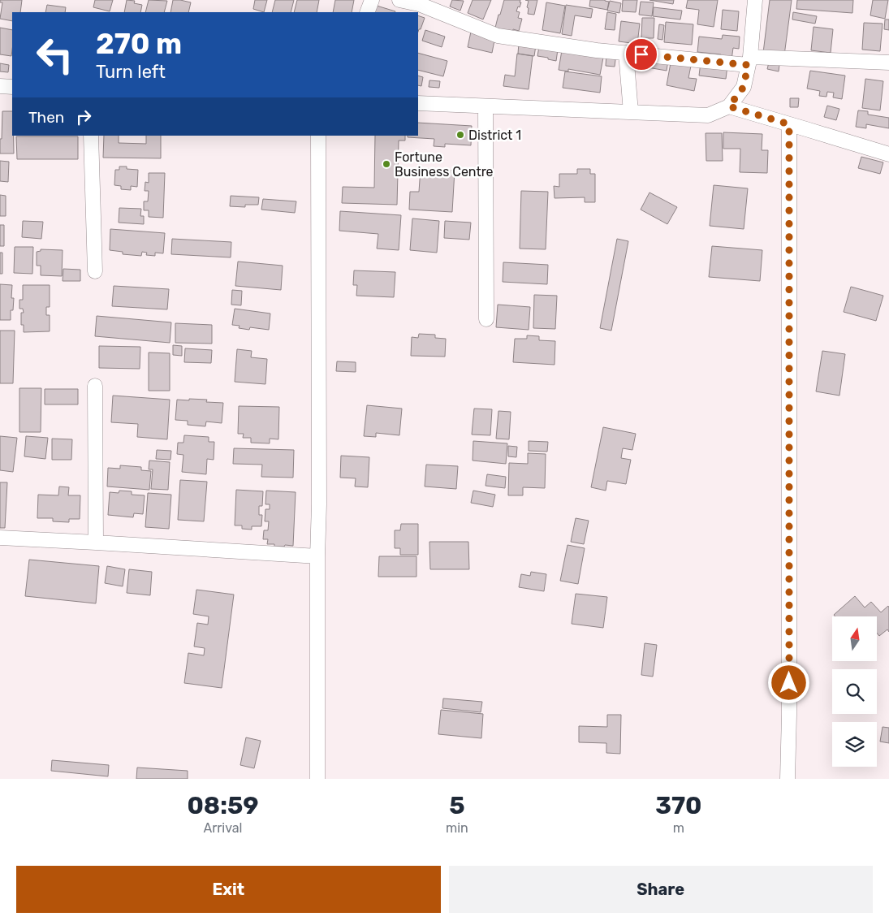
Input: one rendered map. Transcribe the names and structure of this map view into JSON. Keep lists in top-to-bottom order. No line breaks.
{"places":["District 1","Fortune Business Centre"],"north":"top","page":{"turn":["270 m","Turn left"],"then":"Then","eta":["08:59","Arrival","5","min","370","m"],"buttons":["Exit","Share"]}}
